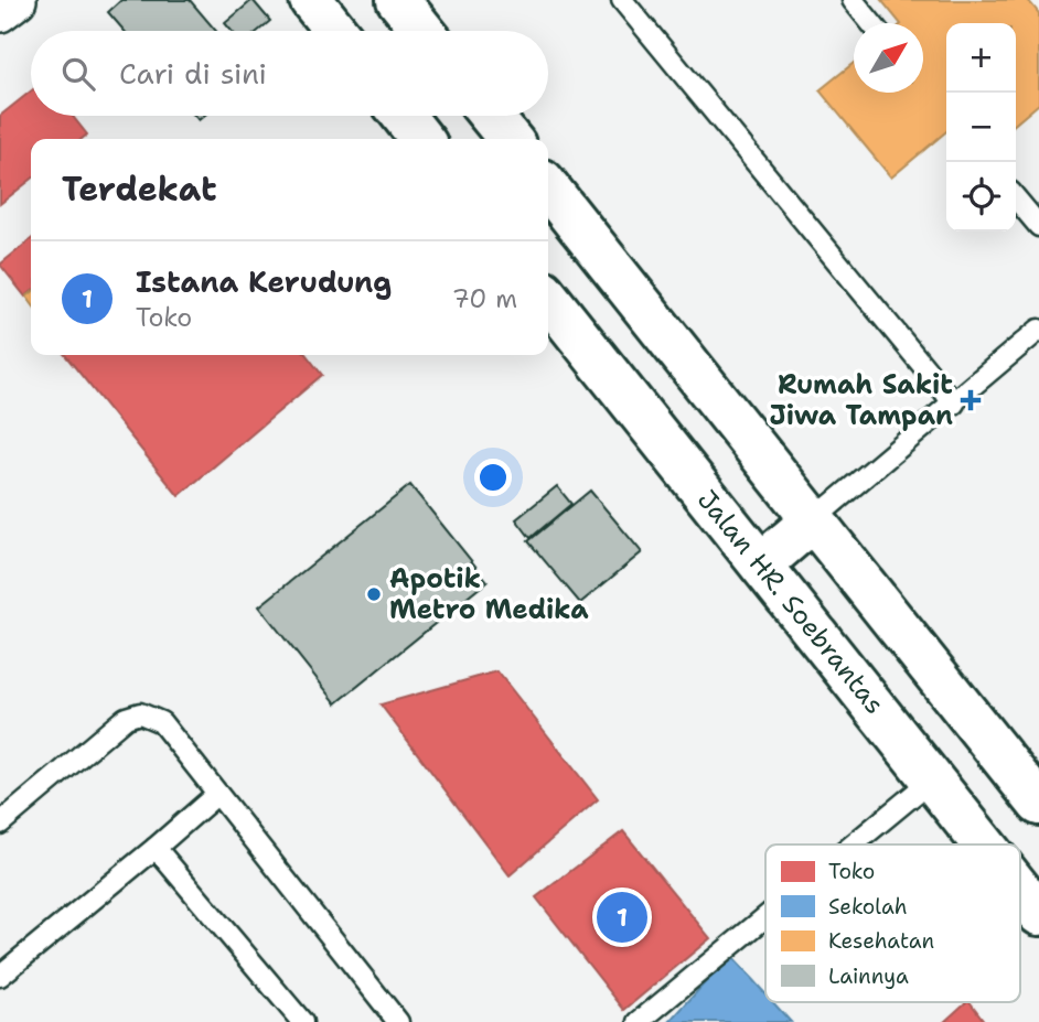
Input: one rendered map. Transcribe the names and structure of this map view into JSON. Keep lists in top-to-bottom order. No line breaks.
{"streets":{"main road":["Jalan HR. Soebrantas"]},"places":{"health":["Rumah Sakit Jiwa Tampan"],"other":["Apotik Metro Medika"]},"legend":["Toko","Sekolah","Kesehatan","Lainnya"],"north":"top right","page":{"map_buttons":["+","−"],"search":"Cari di sini","heading":"Terdekat","list":[{"mark":"1","name":"Istana Kerudung","note":"Toko","value":"70 m"}],"pins":"1"}}
